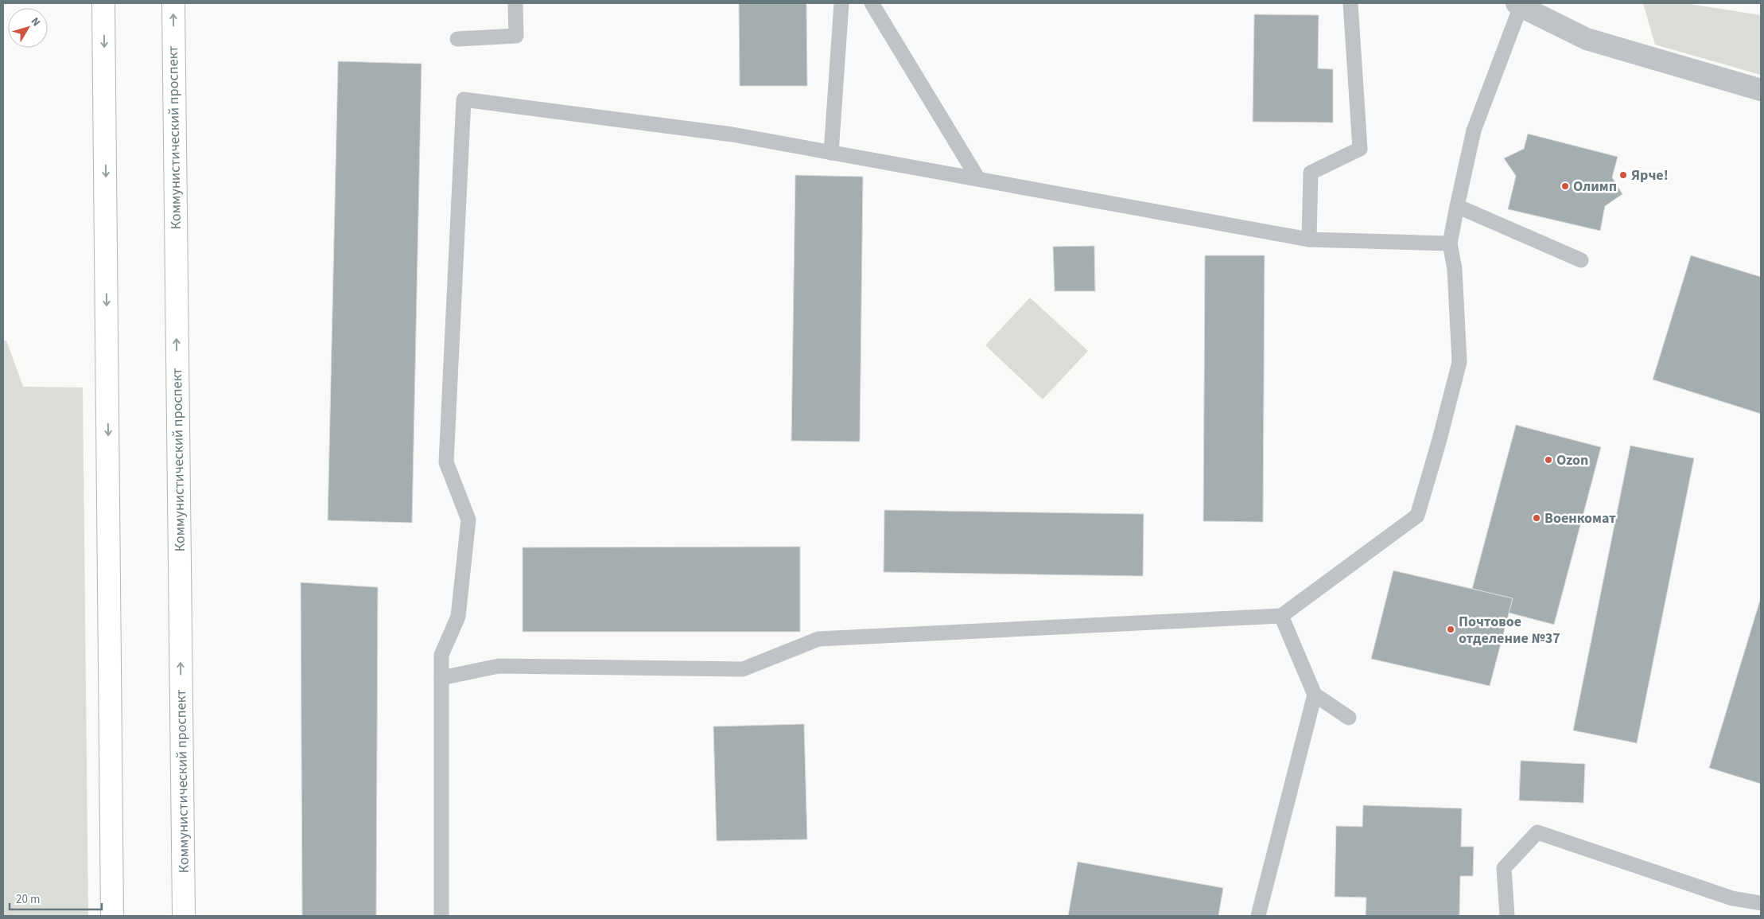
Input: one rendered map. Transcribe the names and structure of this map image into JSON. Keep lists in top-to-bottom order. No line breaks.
{"streets":{"main road":["Коммунистический проспект"]},"places":["Ярче!","Олимп","Ozon","Военкомат","Почтовое отделение №37"],"scale_bar":"20 m","north":"top right"}
